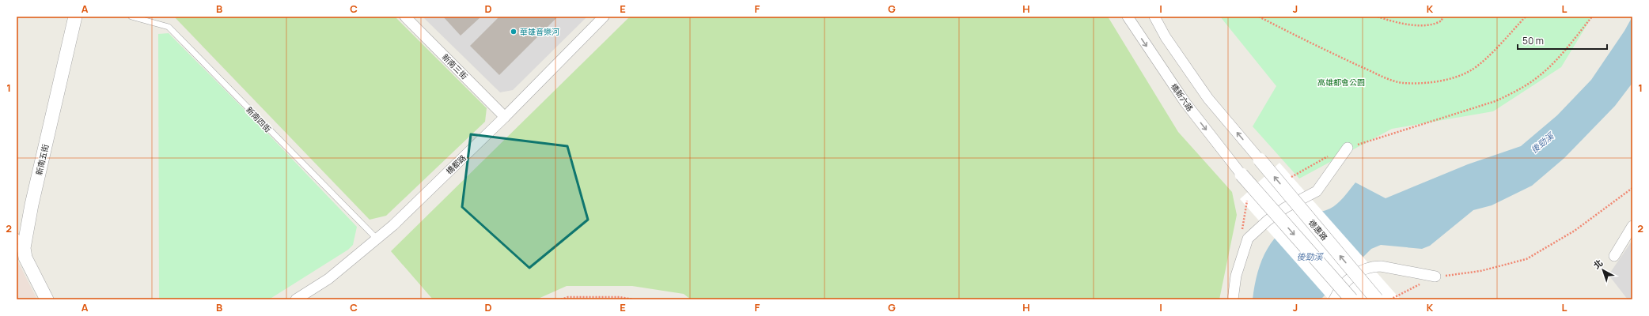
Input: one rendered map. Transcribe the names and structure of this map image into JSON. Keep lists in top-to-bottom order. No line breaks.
{"streets":{"street":["新南三街","橋新六路","新南五街","橋都路","德惠路"],"lane":["新南四街"]},"crossings":[["新南三街","橋都路"],["新南四街","橋都路"]],"water":["後勁溪"],"parks":["高雄都會公園"],"places":["華雄音樂河"],"scale_bar":"50 m","north":"top left","grid":{"columns":["A","B","C","D","E","F","G","H","I","J","K","L"],"rows":["1","2"]}}
